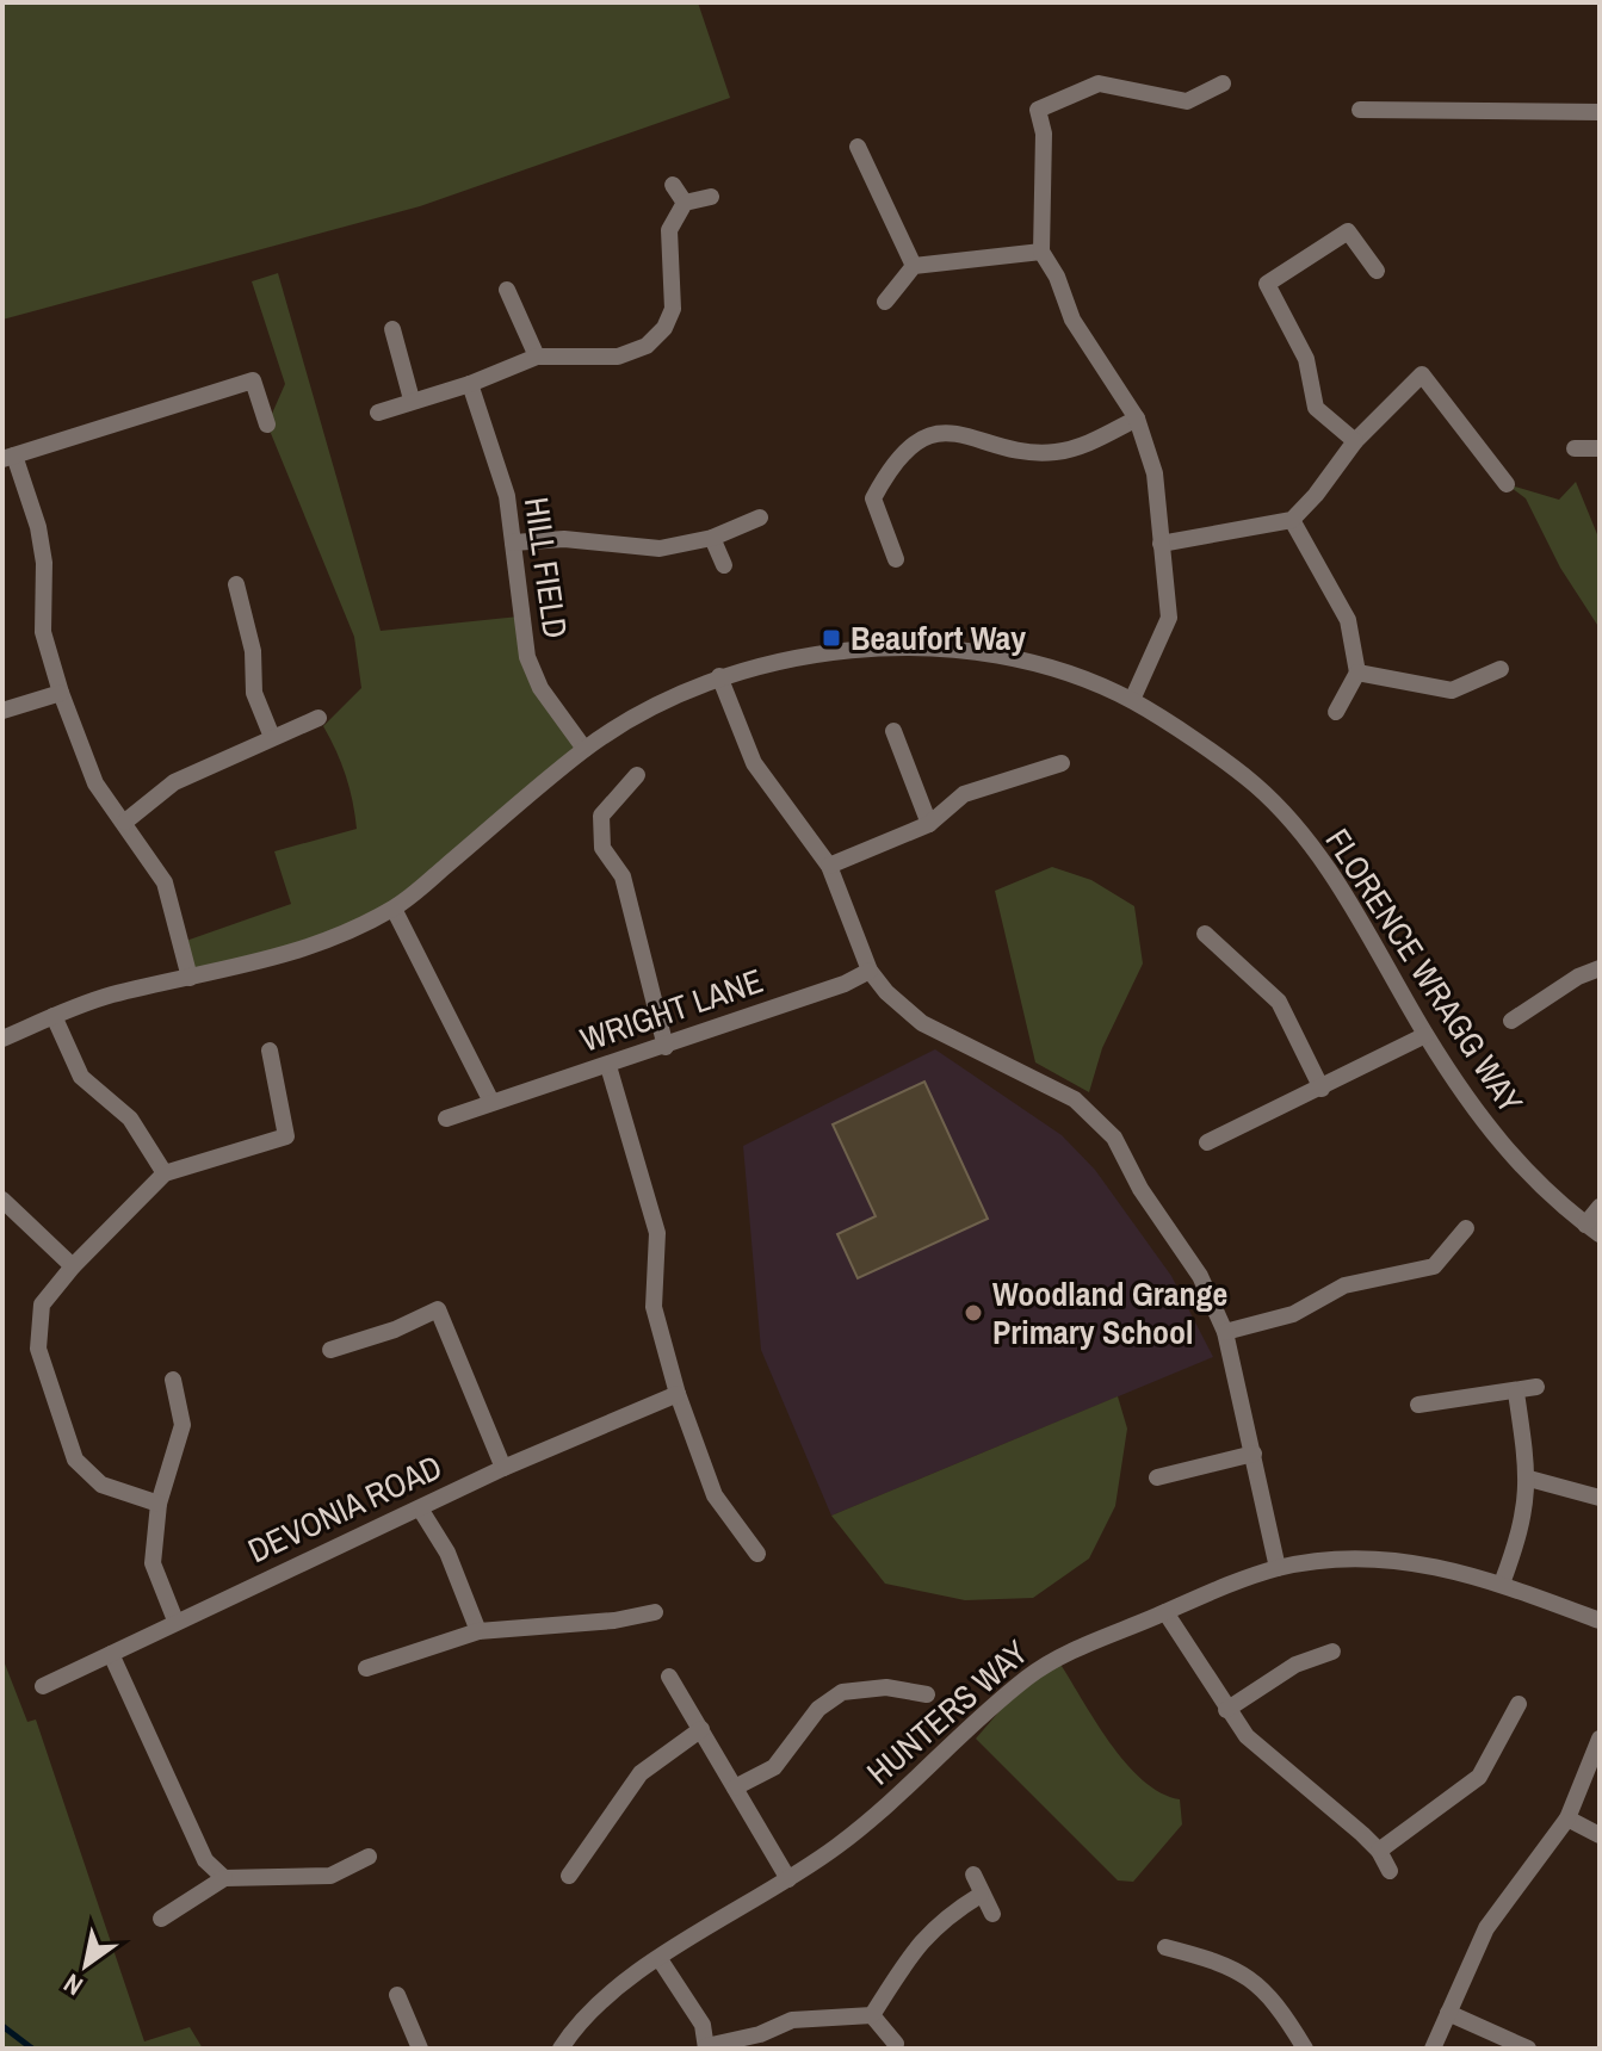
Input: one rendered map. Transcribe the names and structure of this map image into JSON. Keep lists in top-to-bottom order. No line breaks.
{"streets":{"street":["HILL FIELD","FLORENCE WRAGG WAY","WRIGHT LANE","DEVONIA ROAD","HUNTERS WAY"]},"crossings":[["HILL FIELD","FLORENCE WRAGG WAY"]],"places":{"transit":["Beaufort Way"],"other":["Woodland Grange Primary School"]},"north":"bottom left"}
